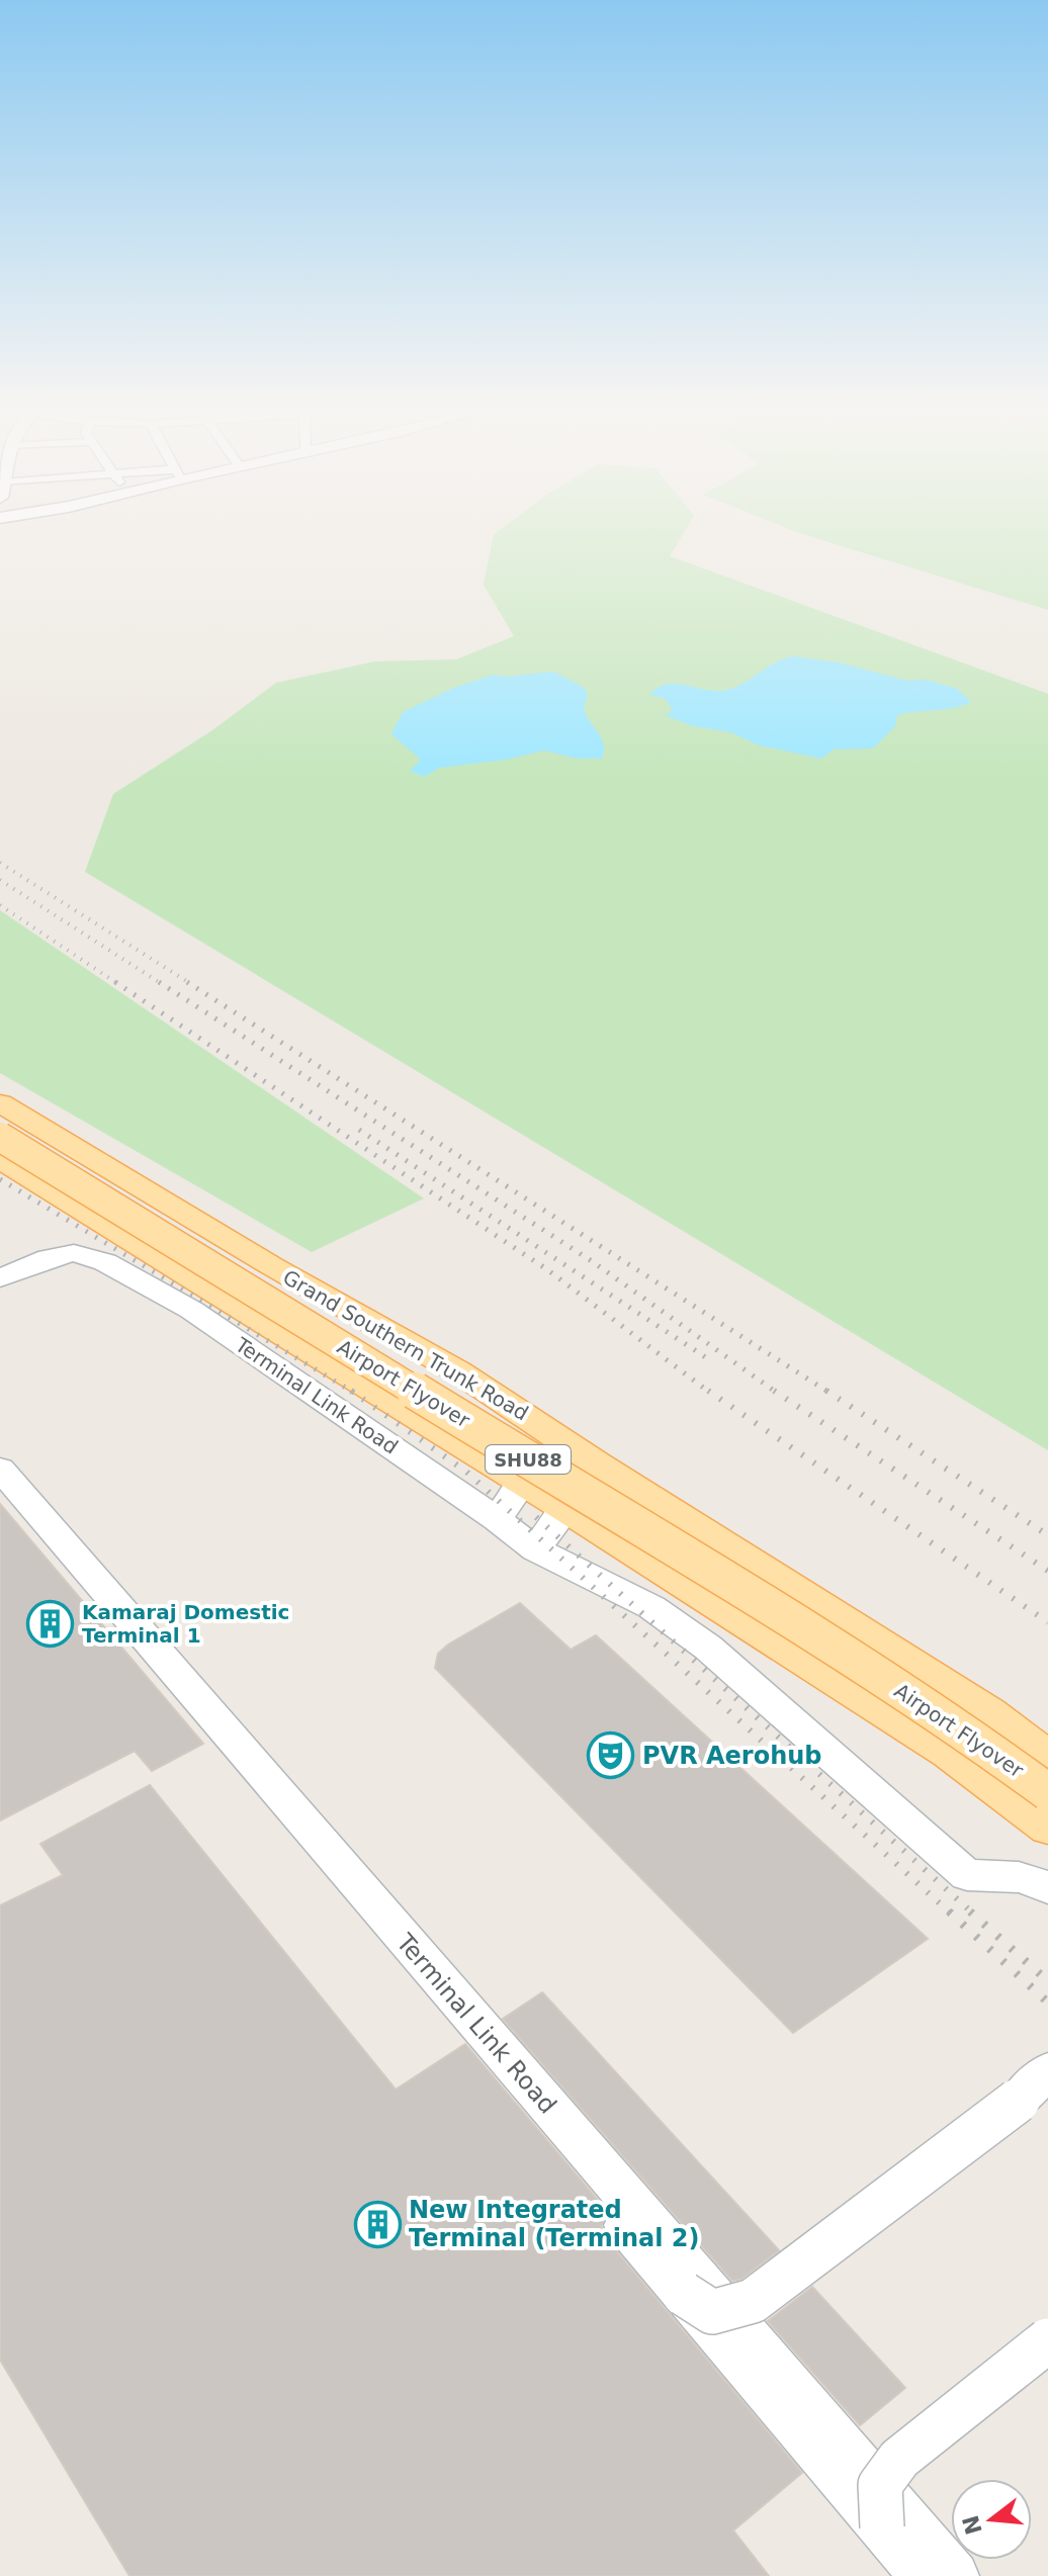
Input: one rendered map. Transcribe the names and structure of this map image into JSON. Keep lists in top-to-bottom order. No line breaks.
{"streets":{"main road":["Grand Southern Trunk Road","Airport Flyover","SHU88"],"street":["Terminal Link Road"]},"places":{"building":["Kamaraj Domestic Terminal 1","New Integrated Terminal (Terminal 2)"],"theatre":["PVR Aerohub"]},"north":"left"}
